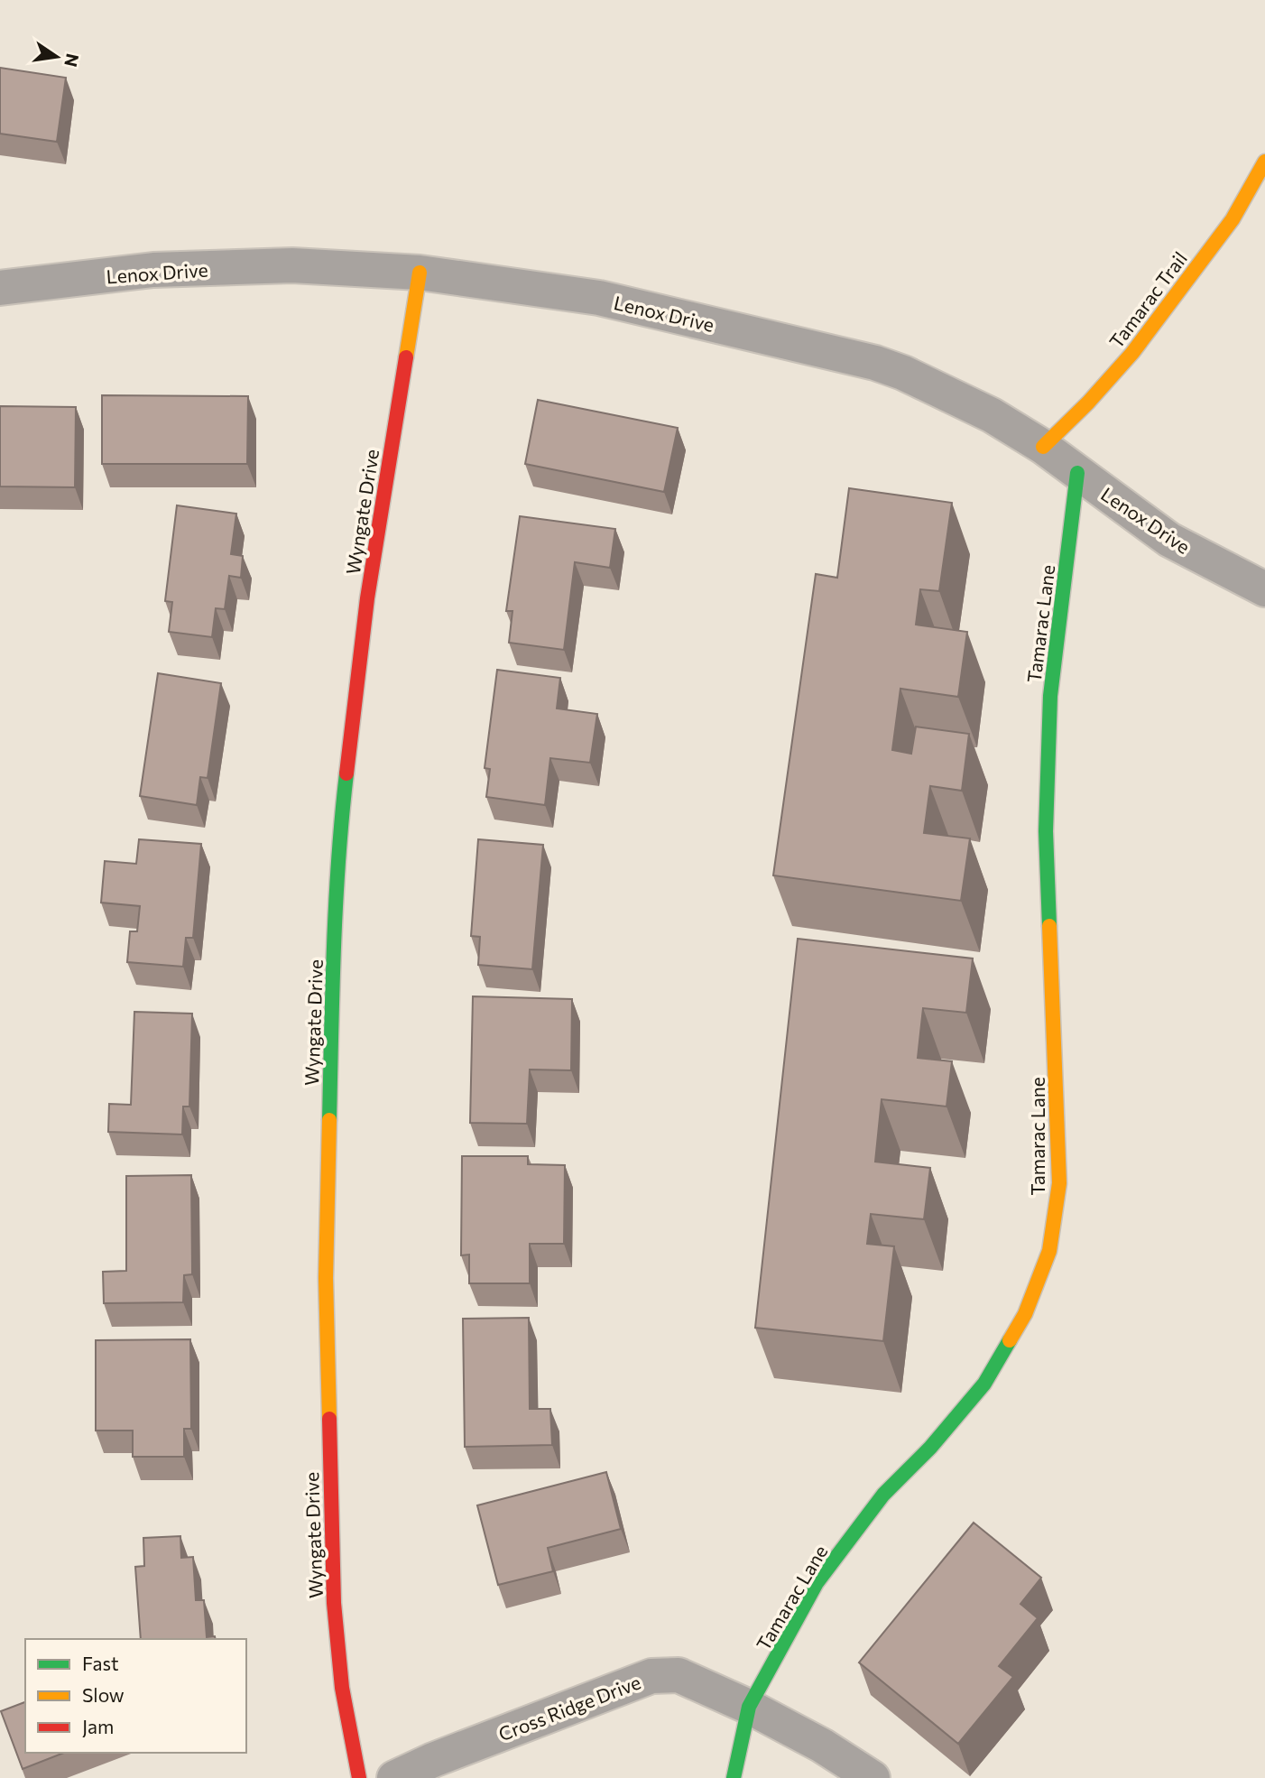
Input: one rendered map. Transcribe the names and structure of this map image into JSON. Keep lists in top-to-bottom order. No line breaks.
{"streets":{"street":["Lenox Drive","Tamarac Trail","Wyngate Drive","Tamarac Lane","Cross Ridge Drive"]},"crossings":[["Lenox Drive","Tamarac Trail"],["Lenox Drive","Wyngate Drive"],["Lenox Drive","Tamarac Lane"],["Tamarac Lane","Cross Ridge Drive"]],"legend":["Fast","Slow","Jam"],"north":"right"}
